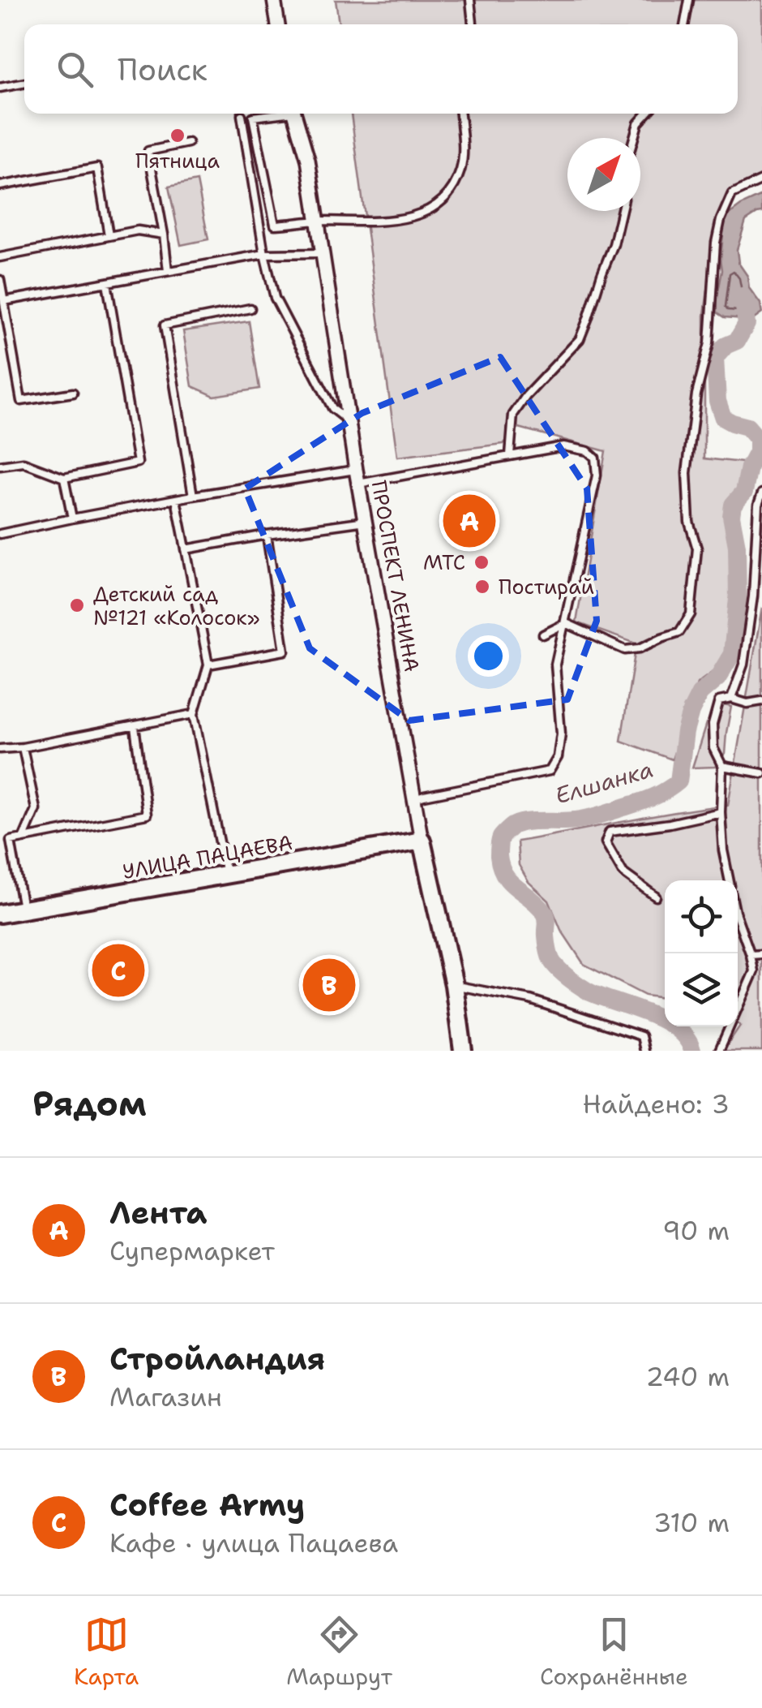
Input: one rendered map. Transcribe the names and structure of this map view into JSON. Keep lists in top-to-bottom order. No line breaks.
{"streets":{"street":["ПРОСПЕКТ ЛЕНИНА","УЛИЦА ПАЦАЕВА"]},"crossings":[["ПРОСПЕКТ ЛЕНИНА","УЛИЦА ПАЦАЕВА"]],"water":["Елшанка"],"places":["Пятница","МТС","Постирай","Детский сад №121 «Колосок»"],"north":"top right","page":{"search":"Поиск","pins":["A","C","B"],"heading":["Рядом","Найдено: 3"],"list":[{"mark":"A","name":"Лента","note":"Супермаркет","value":"90 m"},{"mark":"B","name":"Стройландия","note":"Магазин","value":"240 m"},{"mark":"C","name":"Coffee Army","note":"Кафе · улица Пацаева","value":"310 m"}],"nav":["Карта","Маршрут","Сохранённые"]}}
